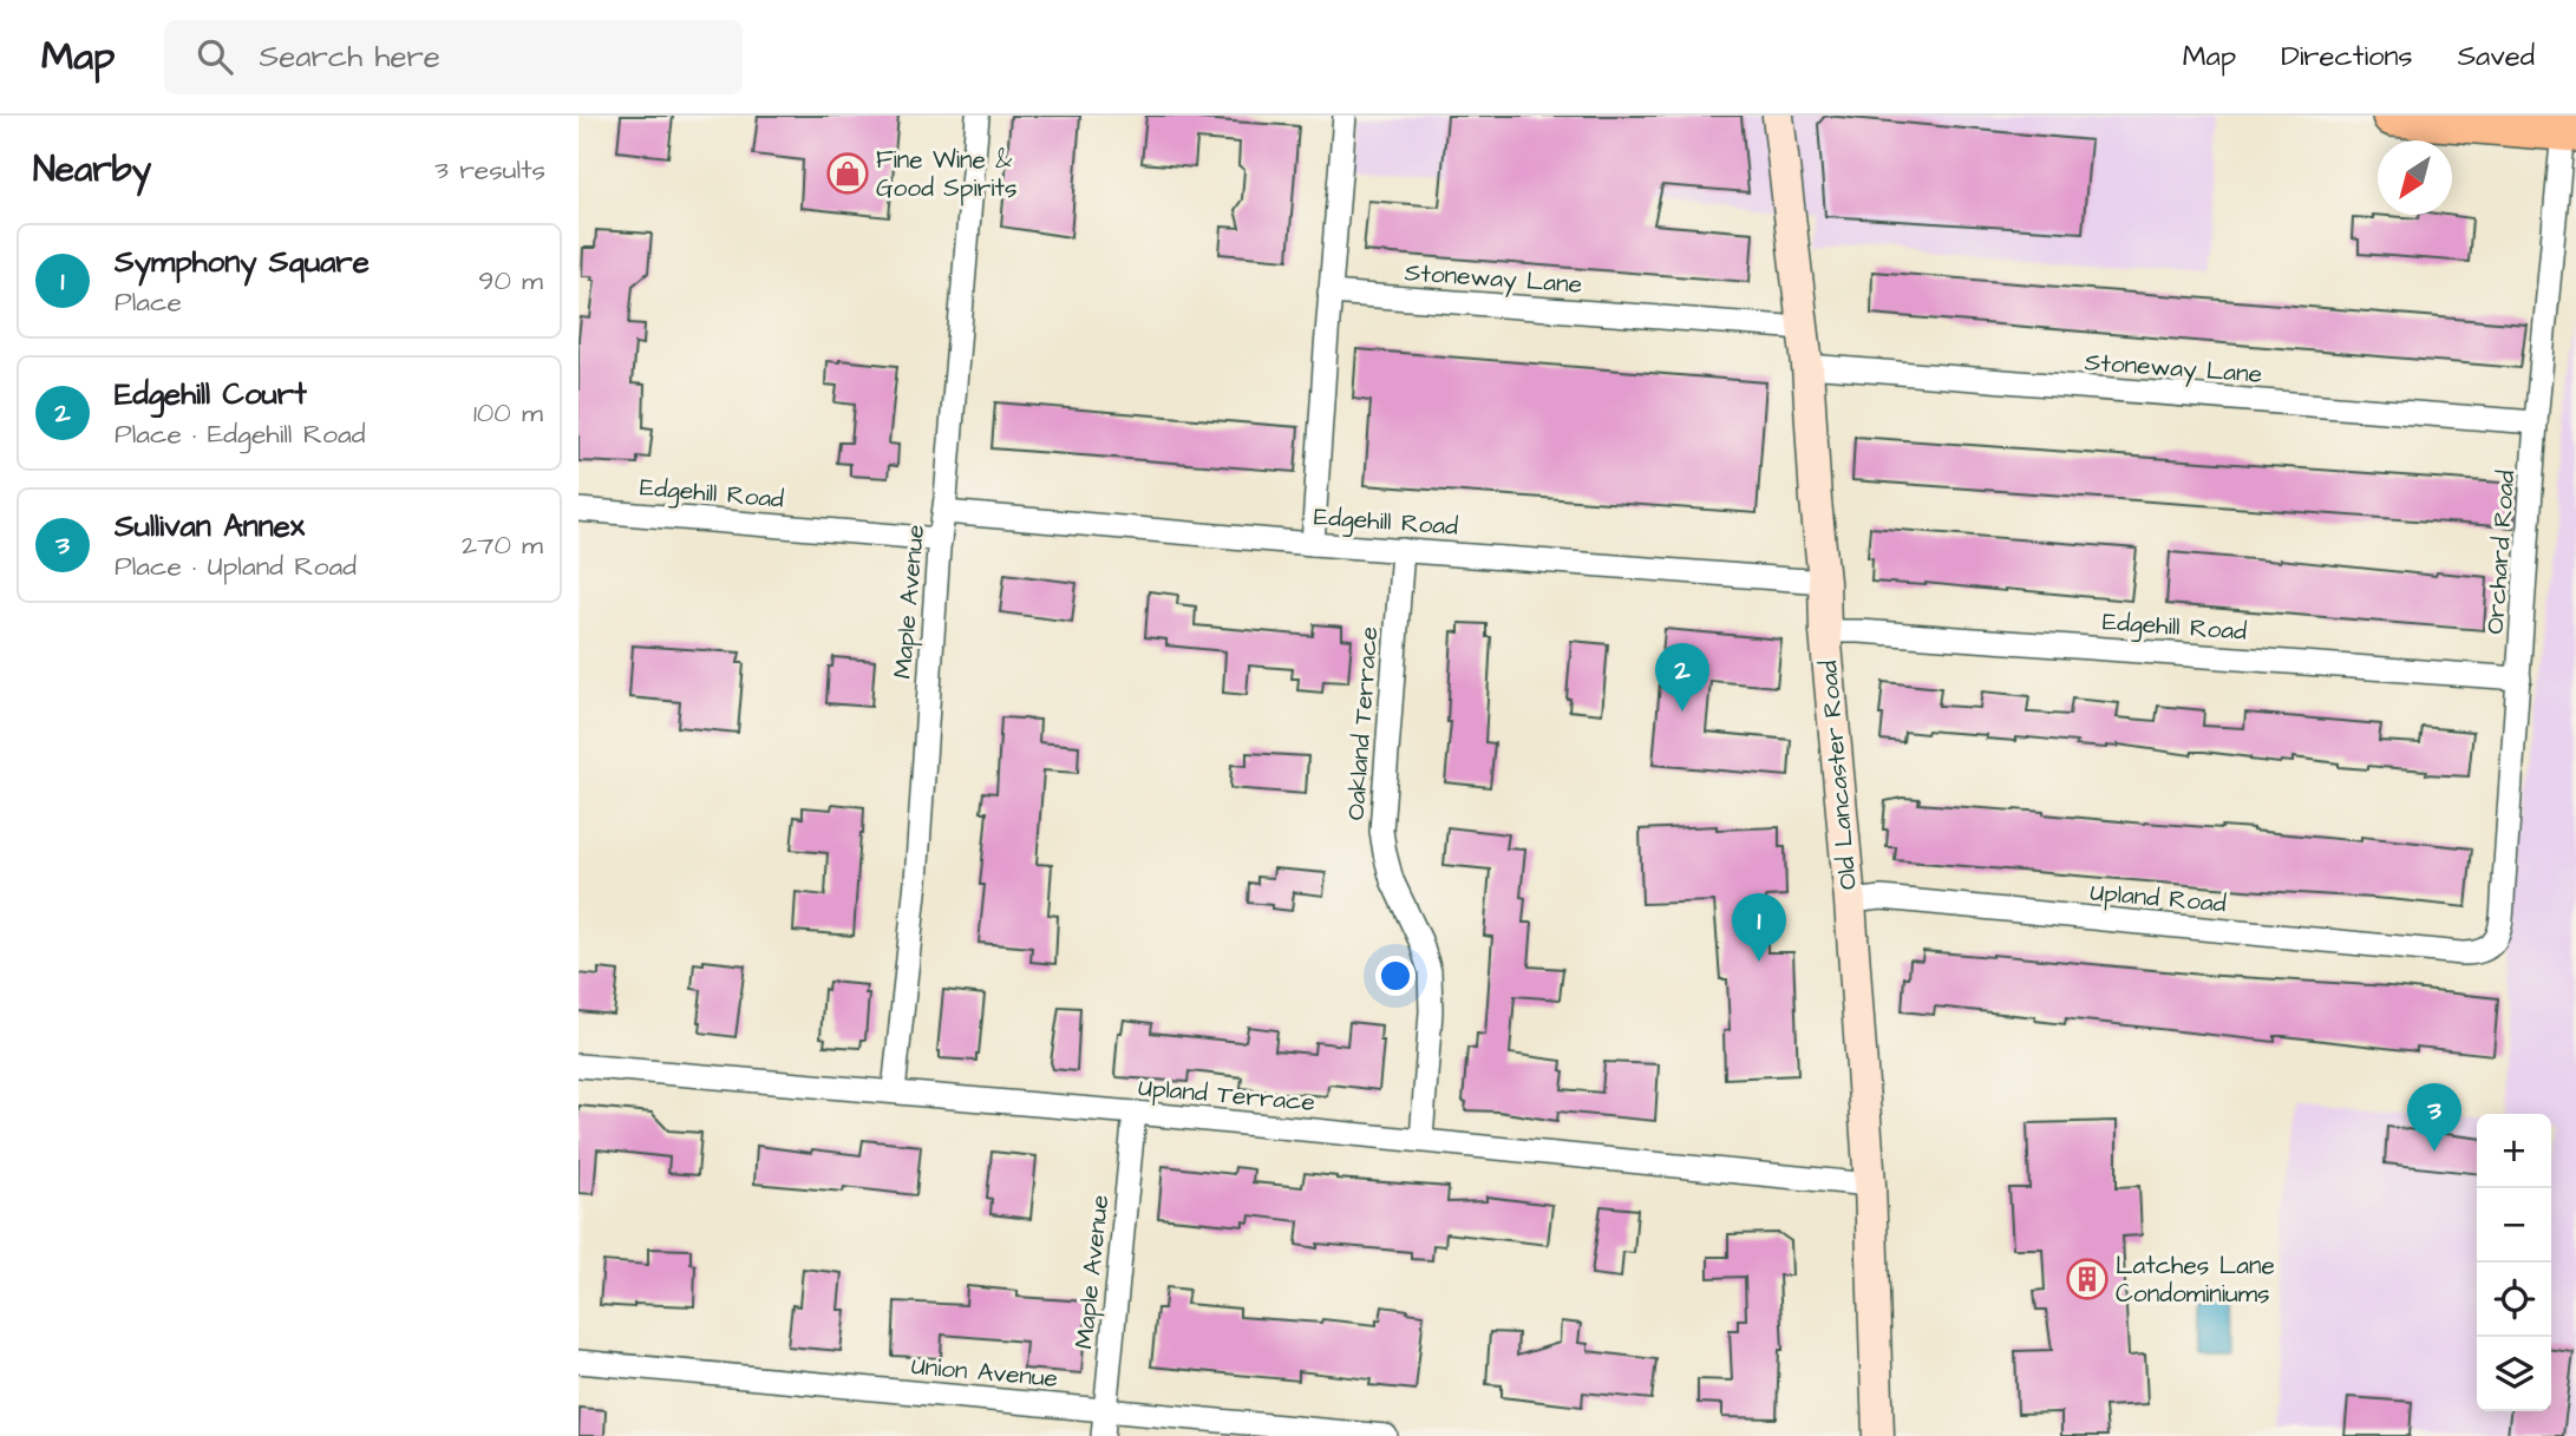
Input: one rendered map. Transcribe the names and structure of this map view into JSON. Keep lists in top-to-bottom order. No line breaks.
{"streets":{"main road":["Old Lancaster Road"],"street":["Stoneway Lane","Edgehill Road","Orchard Road","Maple Avenue","Oakland Terrace","Upland Road","Upland Terrace","Union Avenue"]},"crossings":[["Stoneway Lane","Orchard Road"],["Stoneway Lane","Old Lancaster Road"],["Edgehill Road","Orchard Road"],["Edgehill Road","Maple Avenue"],["Edgehill Road","Oakland Terrace"],["Edgehill Road","Old Lancaster Road"],["Orchard Road","Upland Road"],["Maple Avenue","Upland Terrace"],["Maple Avenue","Union Avenue"],["Oakland Terrace","Upland Terrace"],["Old Lancaster Road","Upland Road"],["Old Lancaster Road","Upland Terrace"]],"places":{"shop":["Fine Wine & Good Spirits"],"building":["Latches Lane Condominiums"]},"north":"bottom left","page":{"header":"Map","search":"Search here","nav":["Map","Directions","Saved"],"heading":["Nearby","3 results"],"list":[{"mark":"1","name":"Symphony Square","note":"Place","value":"90 m"},{"mark":"2","name":"Edgehill Court","note":"Place · Edgehill Road","value":"100 m"},{"mark":"3","name":"Sullivan Annex","note":"Place · Upland Road","value":"270 m"}],"pins":["2","1","3"],"map_buttons":["+","−"]}}
